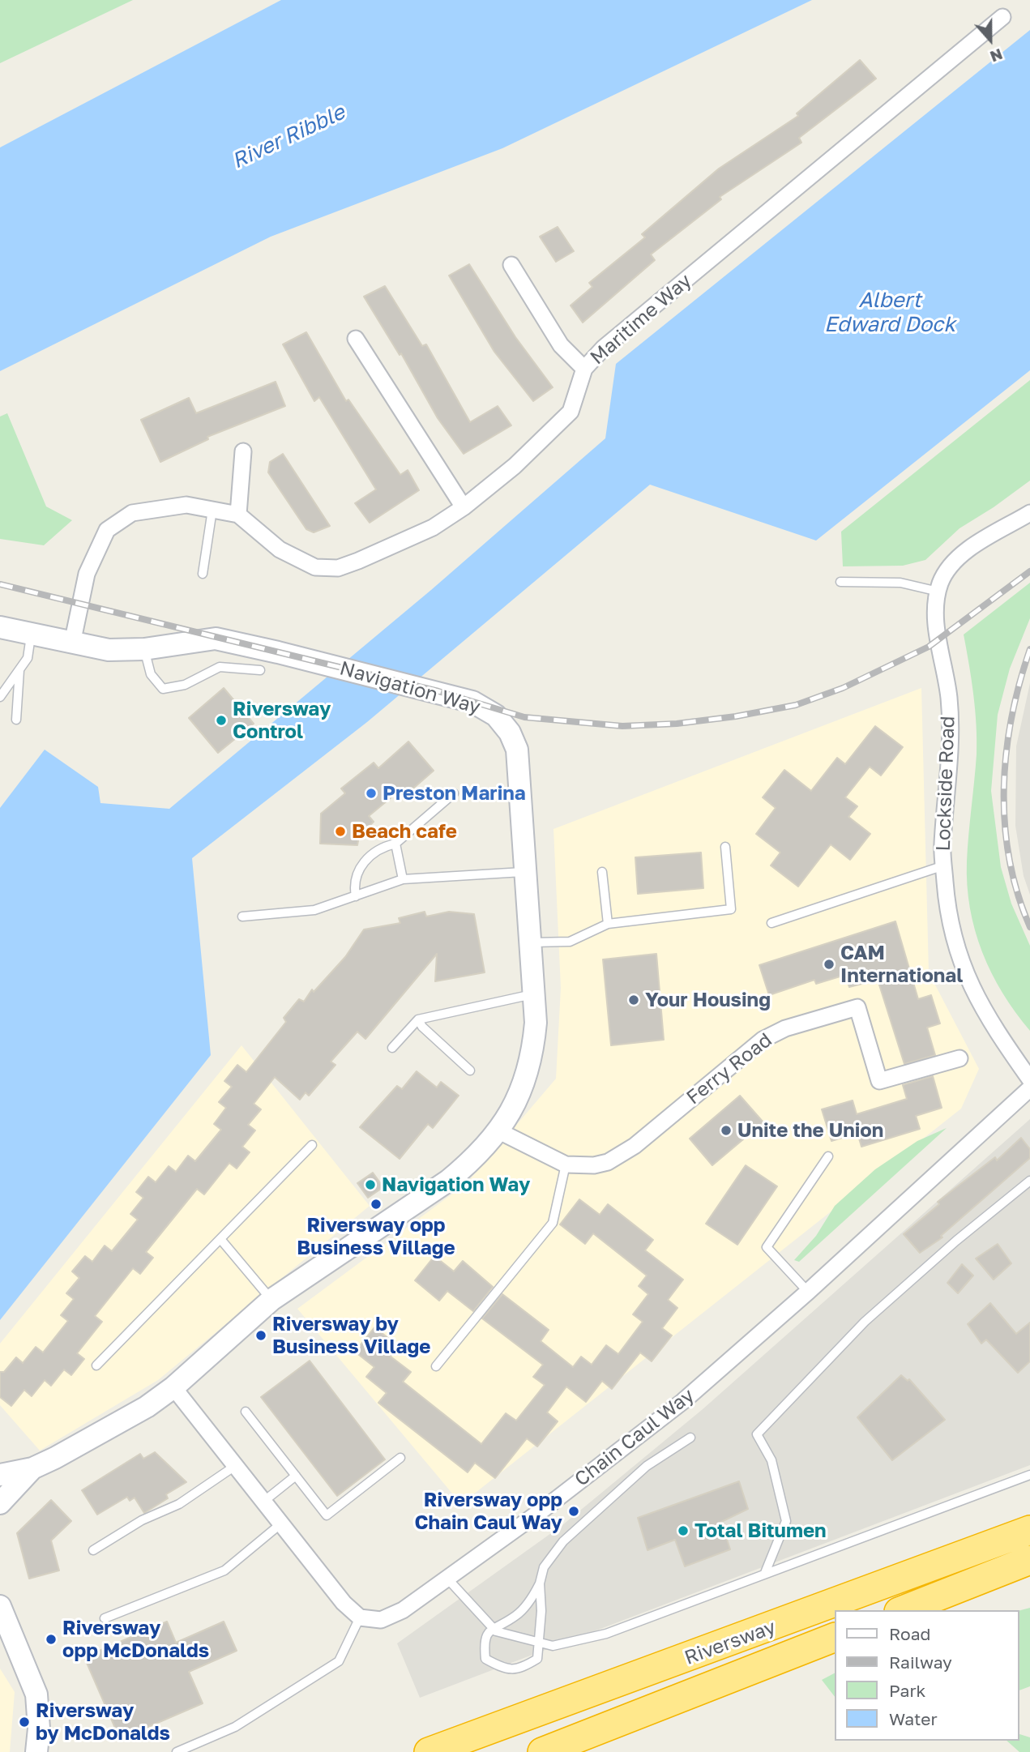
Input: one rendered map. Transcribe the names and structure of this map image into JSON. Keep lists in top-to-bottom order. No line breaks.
{"streets":{"highway":["Riversway"],"street":["Maritime Way","Navigation Way","Lockside Road","Ferry Road","Chain Caul Way"]},"crossings":[["Maritime Way","Navigation Way"],["Navigation Way","Ferry Road"]],"water":["River Ribble","Albert Edward Dock"],"places":["Riversway Control","Preston Marina","Beach cafe","CAM International","Your Housing","Unite the Union","Navigation Way","Riversway opp Business Village","Riversway by Business Village","Riversway opp Chain Caul Way","Total Bitumen","Riversway opp McDonalds","Riversway by McDonalds"],"legend":["Road","Railway","Park","Water"],"north":"bottom"}
